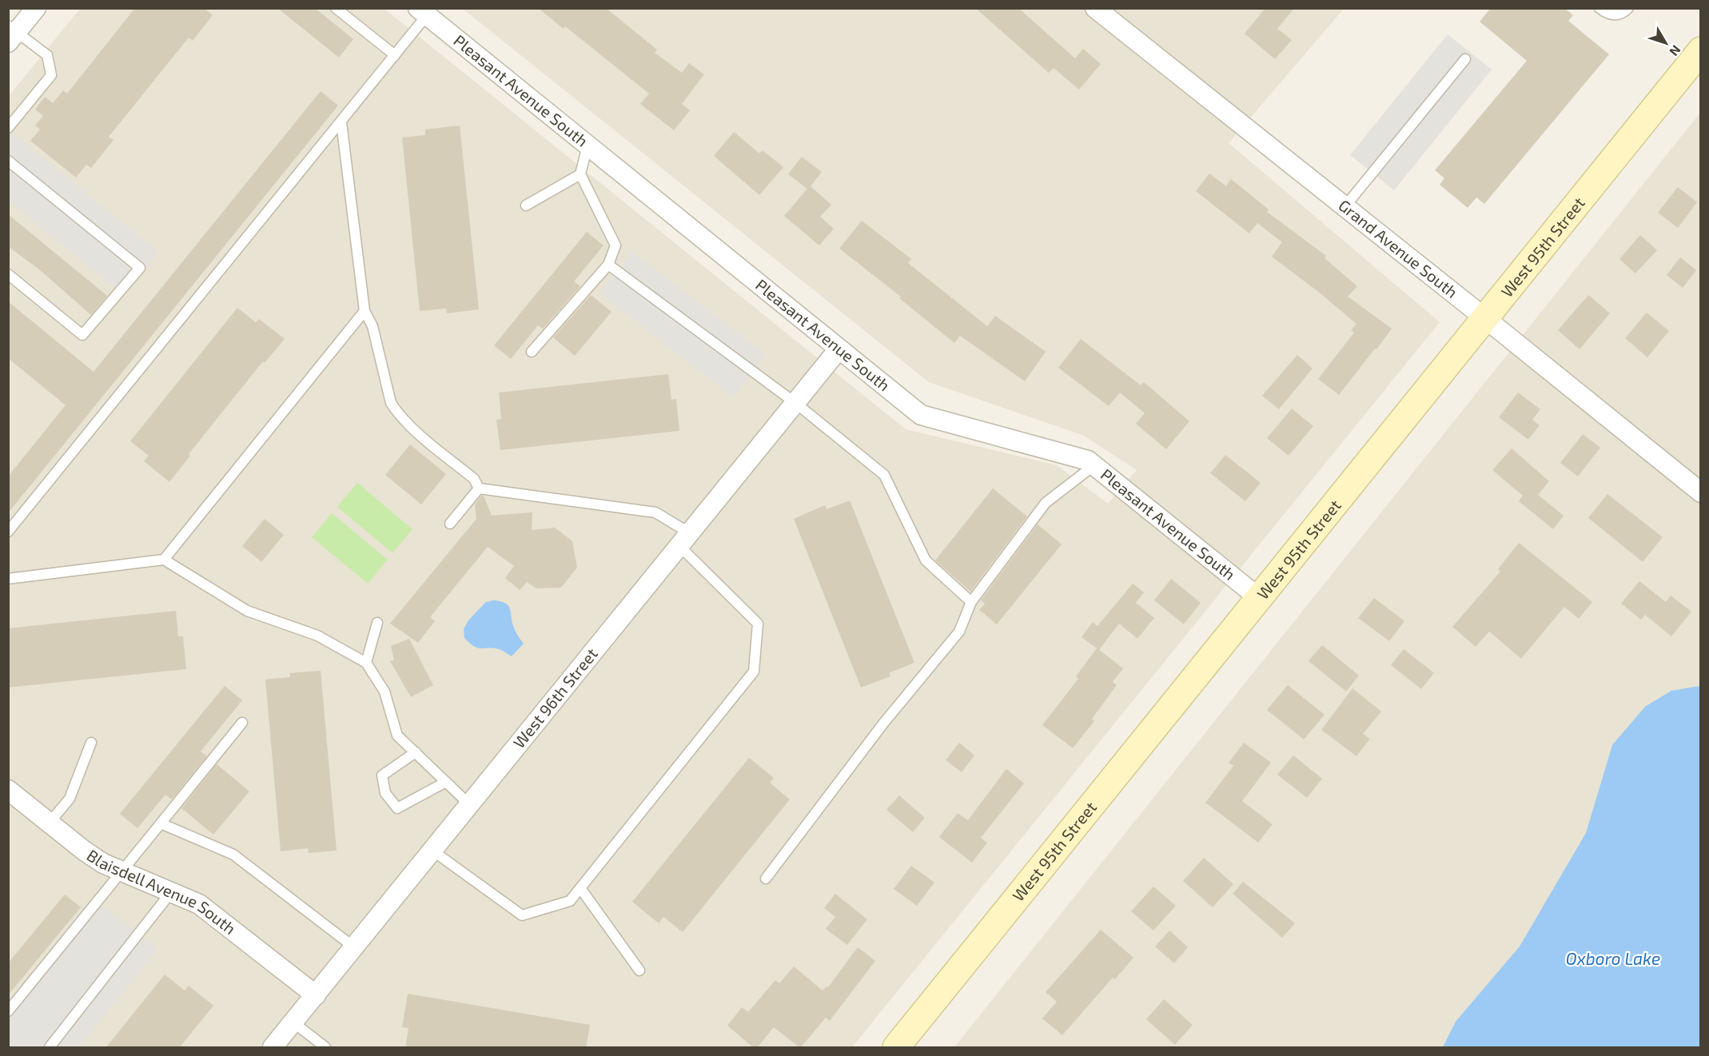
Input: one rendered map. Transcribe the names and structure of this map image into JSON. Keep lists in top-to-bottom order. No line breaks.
{"streets":{"street":["Pleasant Avenue South","West 95th Street","Grand Avenue South","West 96th Street","Blaisdell Avenue South"]},"crossings":[["Pleasant Avenue South","West 95th Street"],["Pleasant Avenue South","West 96th Street"],["West 95th Street","Grand Avenue South"],["West 96th Street","Blaisdell Avenue South"]],"water":["Oxboro Lake"],"north":"bottom right"}
